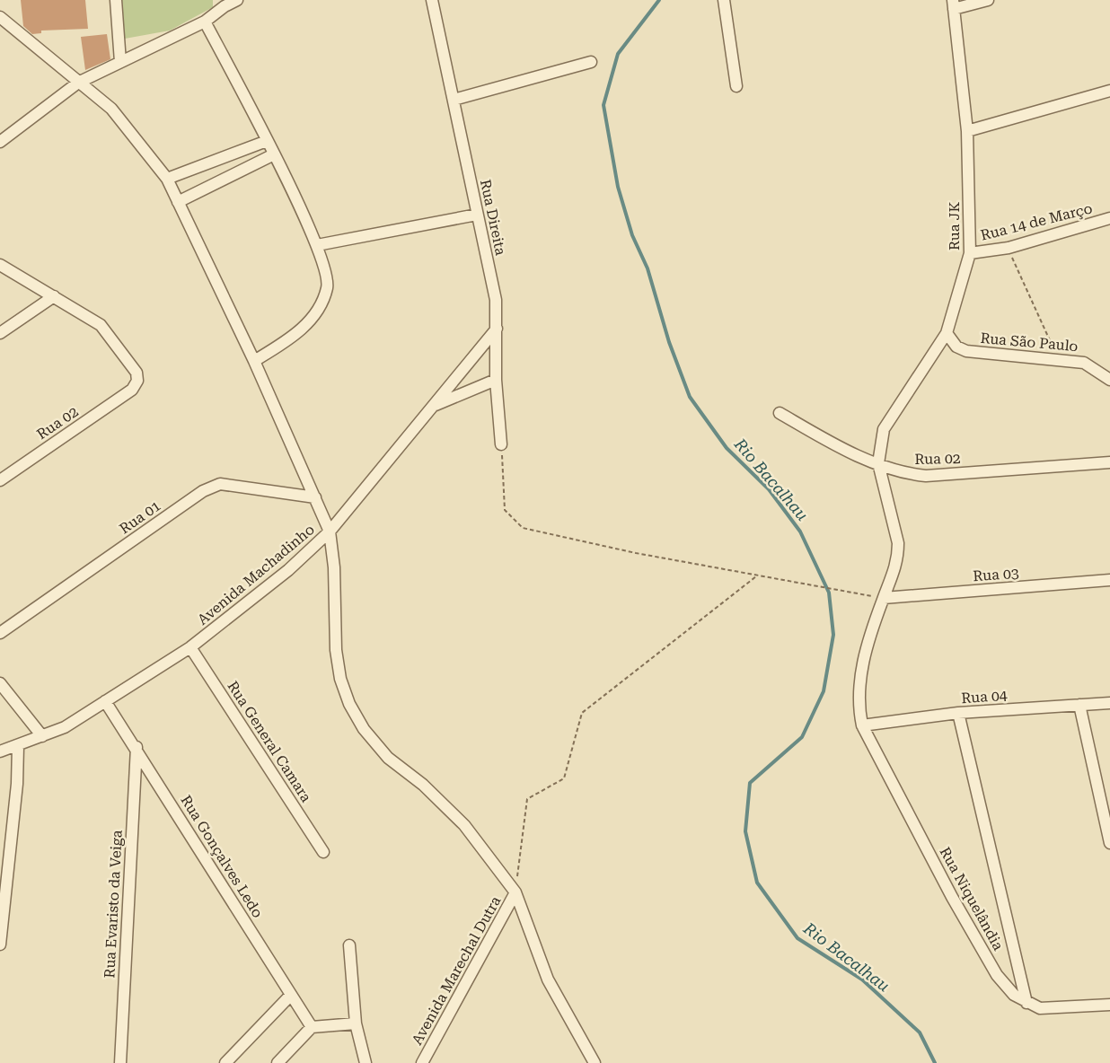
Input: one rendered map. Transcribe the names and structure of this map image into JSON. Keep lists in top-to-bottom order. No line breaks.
{"streets":{"street":["Rua Direita","Rua 14 de Março","Rua JK","Rua São Paulo","Rua 02","Rua 01","Avenida Machadinho","Rua 03","Rua 04","Rua General Camara","Rua Gonçalves Ledo","Rua Niquelândia","Rua Evaristo da Veiga","Avenida Marechal Dutra"]},"crossings":[["Rua Direita","Avenida Machadinho"],["Rua 14 de Março","Rua JK"],["Rua JK","Rua São Paulo"],["Rua JK","Rua 02"],["Avenida Machadinho","Rua General Camara"],["Avenida Machadinho","Rua Gonçalves Ledo"],["Rua 04","Rua Niquelândia"],["Rua Gonçalves Ledo","Rua Evaristo da Veiga"]],"water":["Rio Bacalhau"]}
